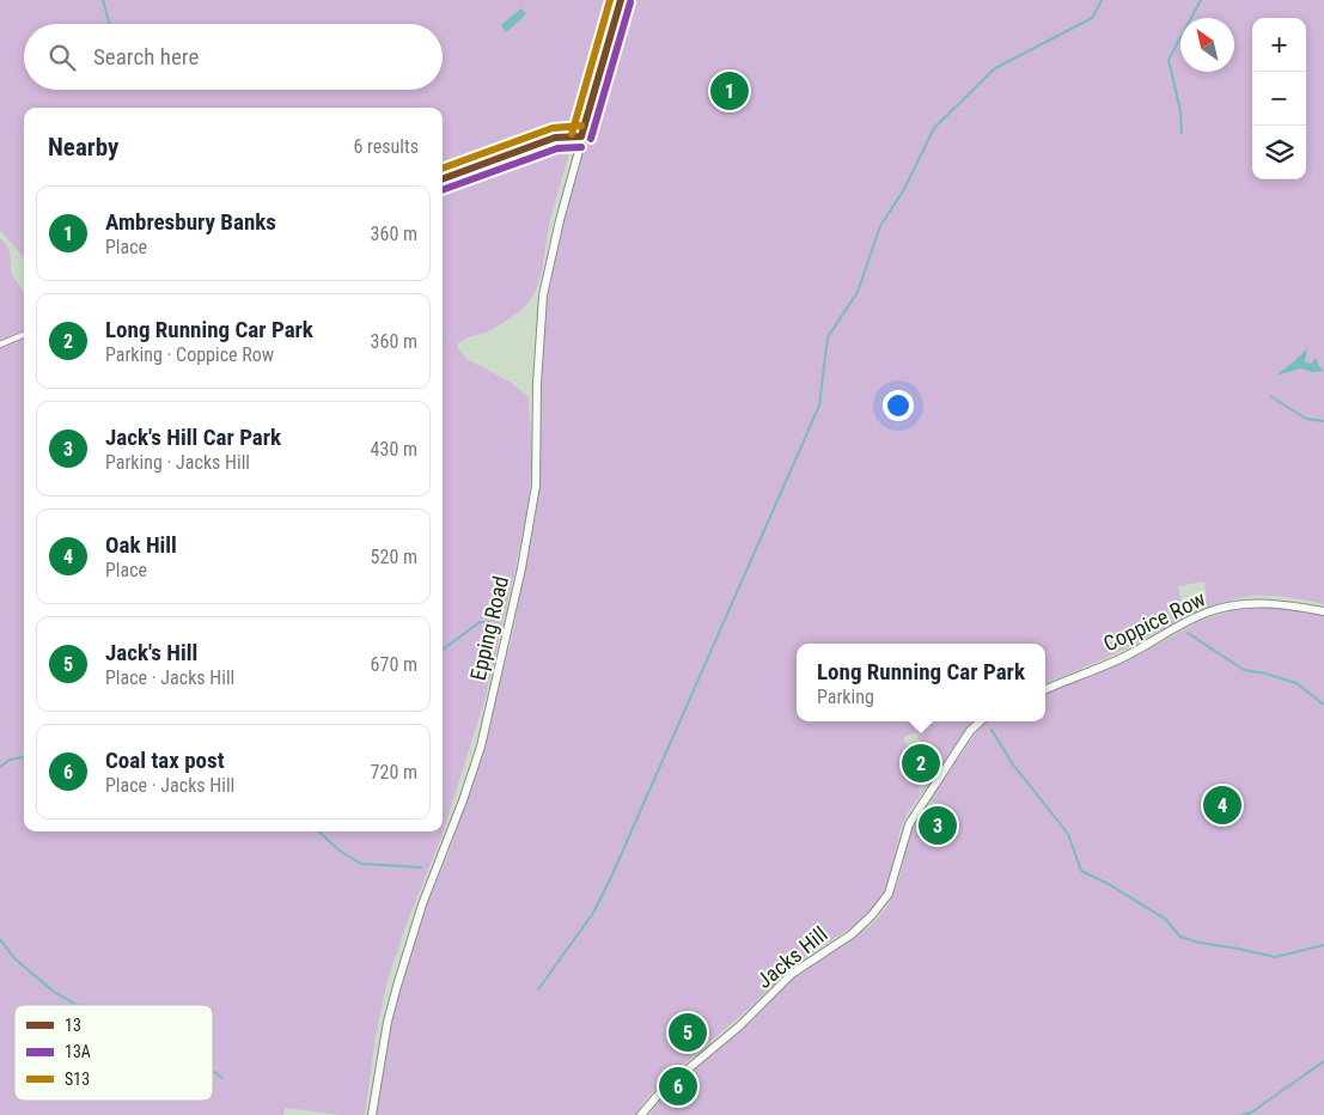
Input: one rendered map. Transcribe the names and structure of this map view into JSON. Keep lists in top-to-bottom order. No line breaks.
{"streets":{"main road":["Coppice Row","Epping Road","Jacks Hill"]},"lines":["transit line 13","transit line S13","transit line 13A"],"legend":["13","13A","S13"],"north":"top left","page":{"map_buttons":["+","−"],"search":"Search here","pins":["1","2","4","3","5","6"],"heading":["Nearby","6 results"],"list":[{"mark":"1","name":"Ambresbury Banks","note":"Place","value":"360 m"},{"mark":"2","name":"Long Running Car Park","note":"Parking · Coppice Row","value":"360 m"},{"mark":"3","name":"Jack's Hill Car Park","note":"Parking · Jacks Hill","value":"430 m"},{"mark":"4","name":"Oak Hill","note":"Place","value":"520 m"},{"mark":"5","name":"Jack's Hill","note":"Place · Jacks Hill","value":"670 m"},{"mark":"6","name":"Coal tax post","note":"Place · Jacks Hill","value":"720 m"}],"popup":["Long Running Car Park","Parking"]}}
